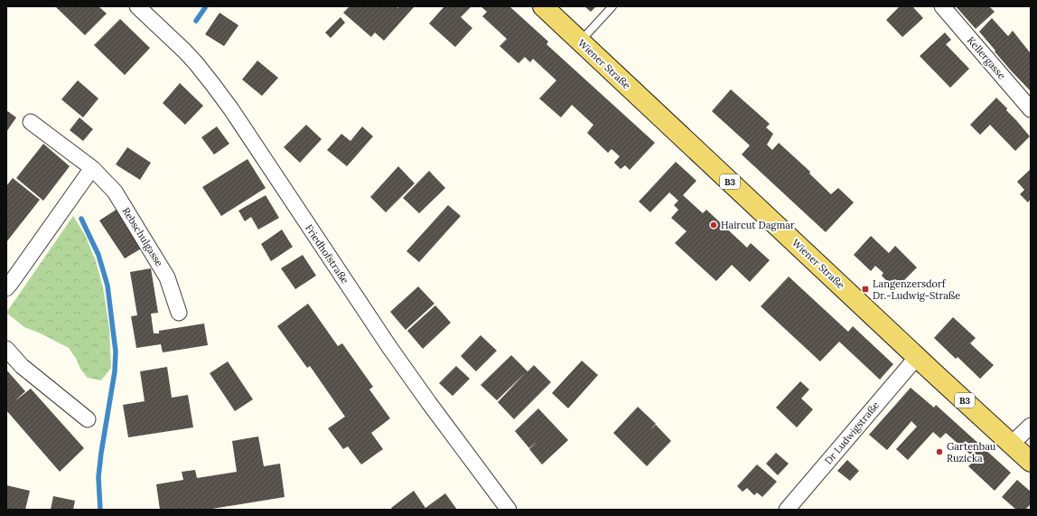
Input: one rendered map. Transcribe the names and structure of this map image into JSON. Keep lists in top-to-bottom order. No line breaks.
{"streets":{"main road":["Wiener Straße","B3"],"street":["Kellergasse","Rebschulgasse","Friedhofstraße","Dr Ludwigstraße"]},"crossings":[["Wiener Straße","Dr Ludwigstraße"]],"places":{"other":["Haircut Dagmar","Gartenbau Ruzicka"],"transit":["Langenzersdorf Dr.-Ludwig-Straße"]}}
